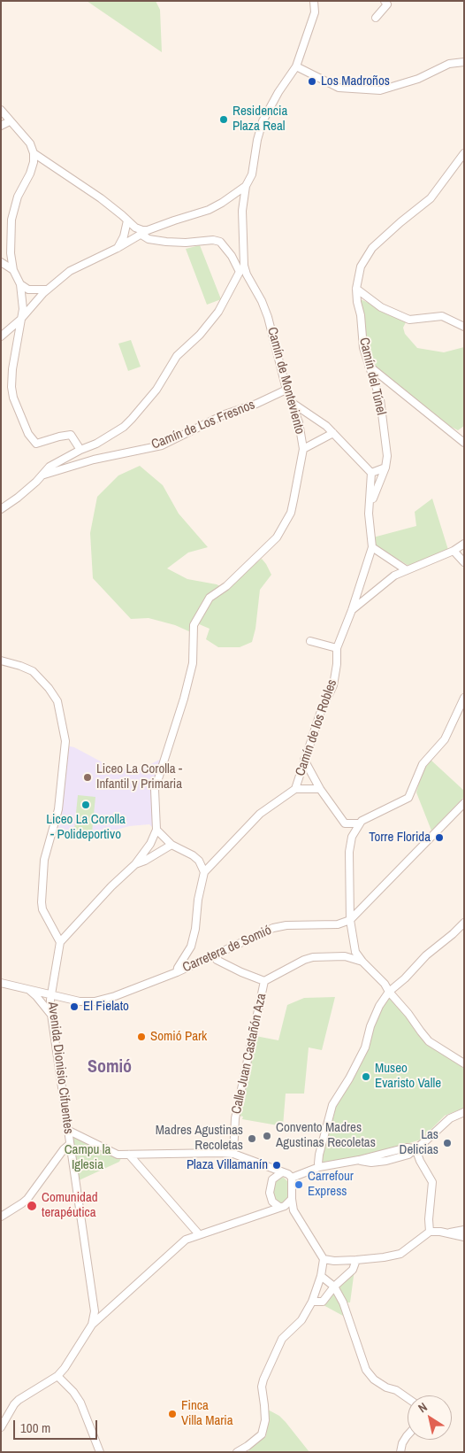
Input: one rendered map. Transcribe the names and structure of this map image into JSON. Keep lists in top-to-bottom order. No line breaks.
{"streets":{"street":["Camín del Túnel","Camín de Monteviento","Camín de Los Fresnos","Camín de los Robles","Carretera de Somió","Calle Juan Castañón Aza","Avenida Dionisio Cifuentes"]},"crossings":[["Camín de Monteviento","Camín de Los Fresnos"],["Carretera de Somió","Avenida Dionisio Cifuentes"]],"districts":["Somió"],"parks":["Campu la Iglesia"],"places":["Los Madroños","Residencia Plaza Real","Liceo La Corolla - Infantil y Primaria","Liceo La Corolla - Polideportivo","Torre Florida","El Fielato","Somió Park","Museo Evaristo Valle","Convento Madres Agustinas Recoletas","Madres Agustinas Recoletas","Las Delicias","Plaza Villamanín","Carrefour Express","Comunidad terapéutica","Finca Villa Maria"],"scale_bar":"100 m","north":"top left"}
